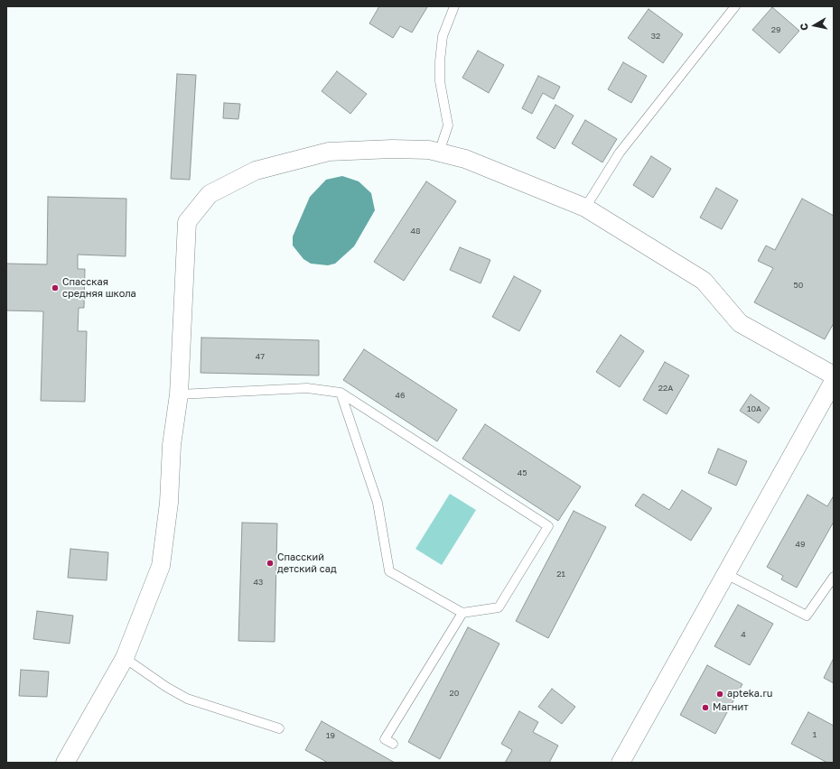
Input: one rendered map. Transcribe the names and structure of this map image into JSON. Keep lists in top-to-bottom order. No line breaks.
{"places":["Спасская средняя школа","Спасский детский сад","apteka.ru","Магнит"],"house_numbers":["29","32","48","50","47","22А","46","10А","45","49","21","43","4","20","1","19"],"north":"left"}
